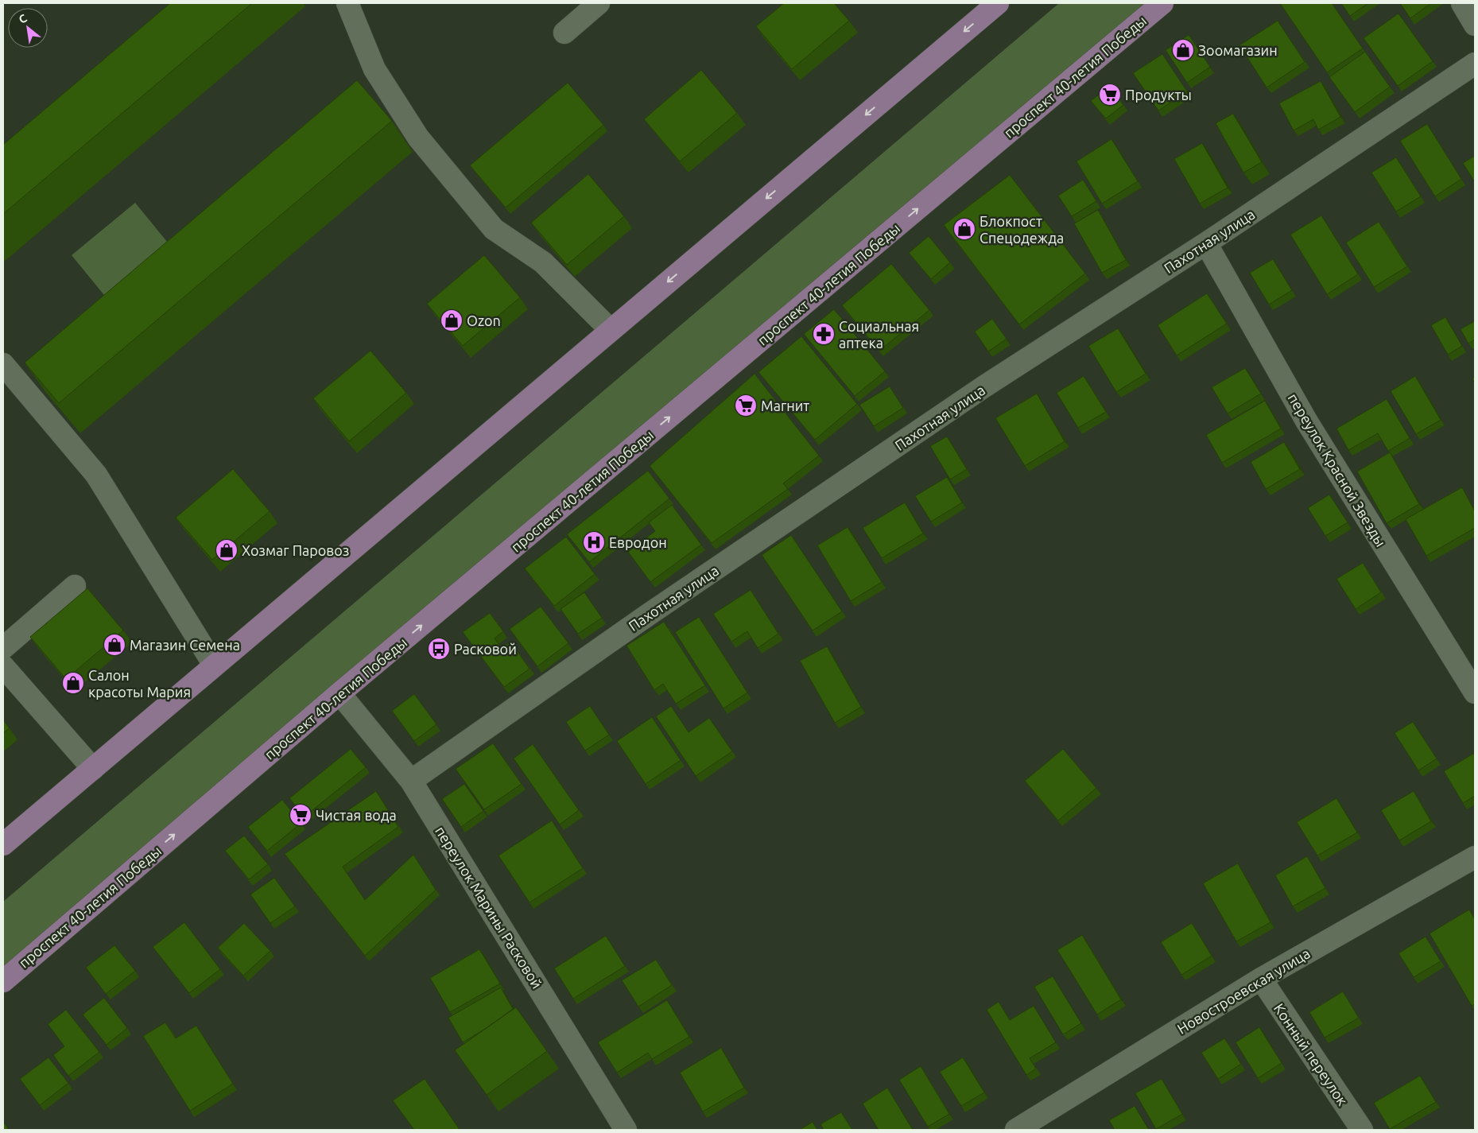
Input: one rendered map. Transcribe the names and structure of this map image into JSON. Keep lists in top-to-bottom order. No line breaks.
{"streets":{"main road":["проспект 40-летия Победы"],"street":["Пахотная улица","переулок Красной Звезды","переулок Марины Расковой","Новостроевская улица","Конный переулок"]},"crossings":[["проспект 40-летия Победы","переулок Марины Расковой"],["Пахотная улица","переулок Красной Звезды"],["Пахотная улица","переулок Марины Расковой"],["Новостроевская улица","Конный переулок"]],"places":{"shop":["Зоомагазин","Блокпост Спецодежда","Ozon","Хозмаг Паровоз","Магазин Семена","Салон красоты Мария"],"supermarket":["Продукты","Магнит","Чистая вода"],"pharmacy":["Социальная аптека"],"hospital":["Евродон"],"bus stop":["Расковой"]},"north":"top left"}
